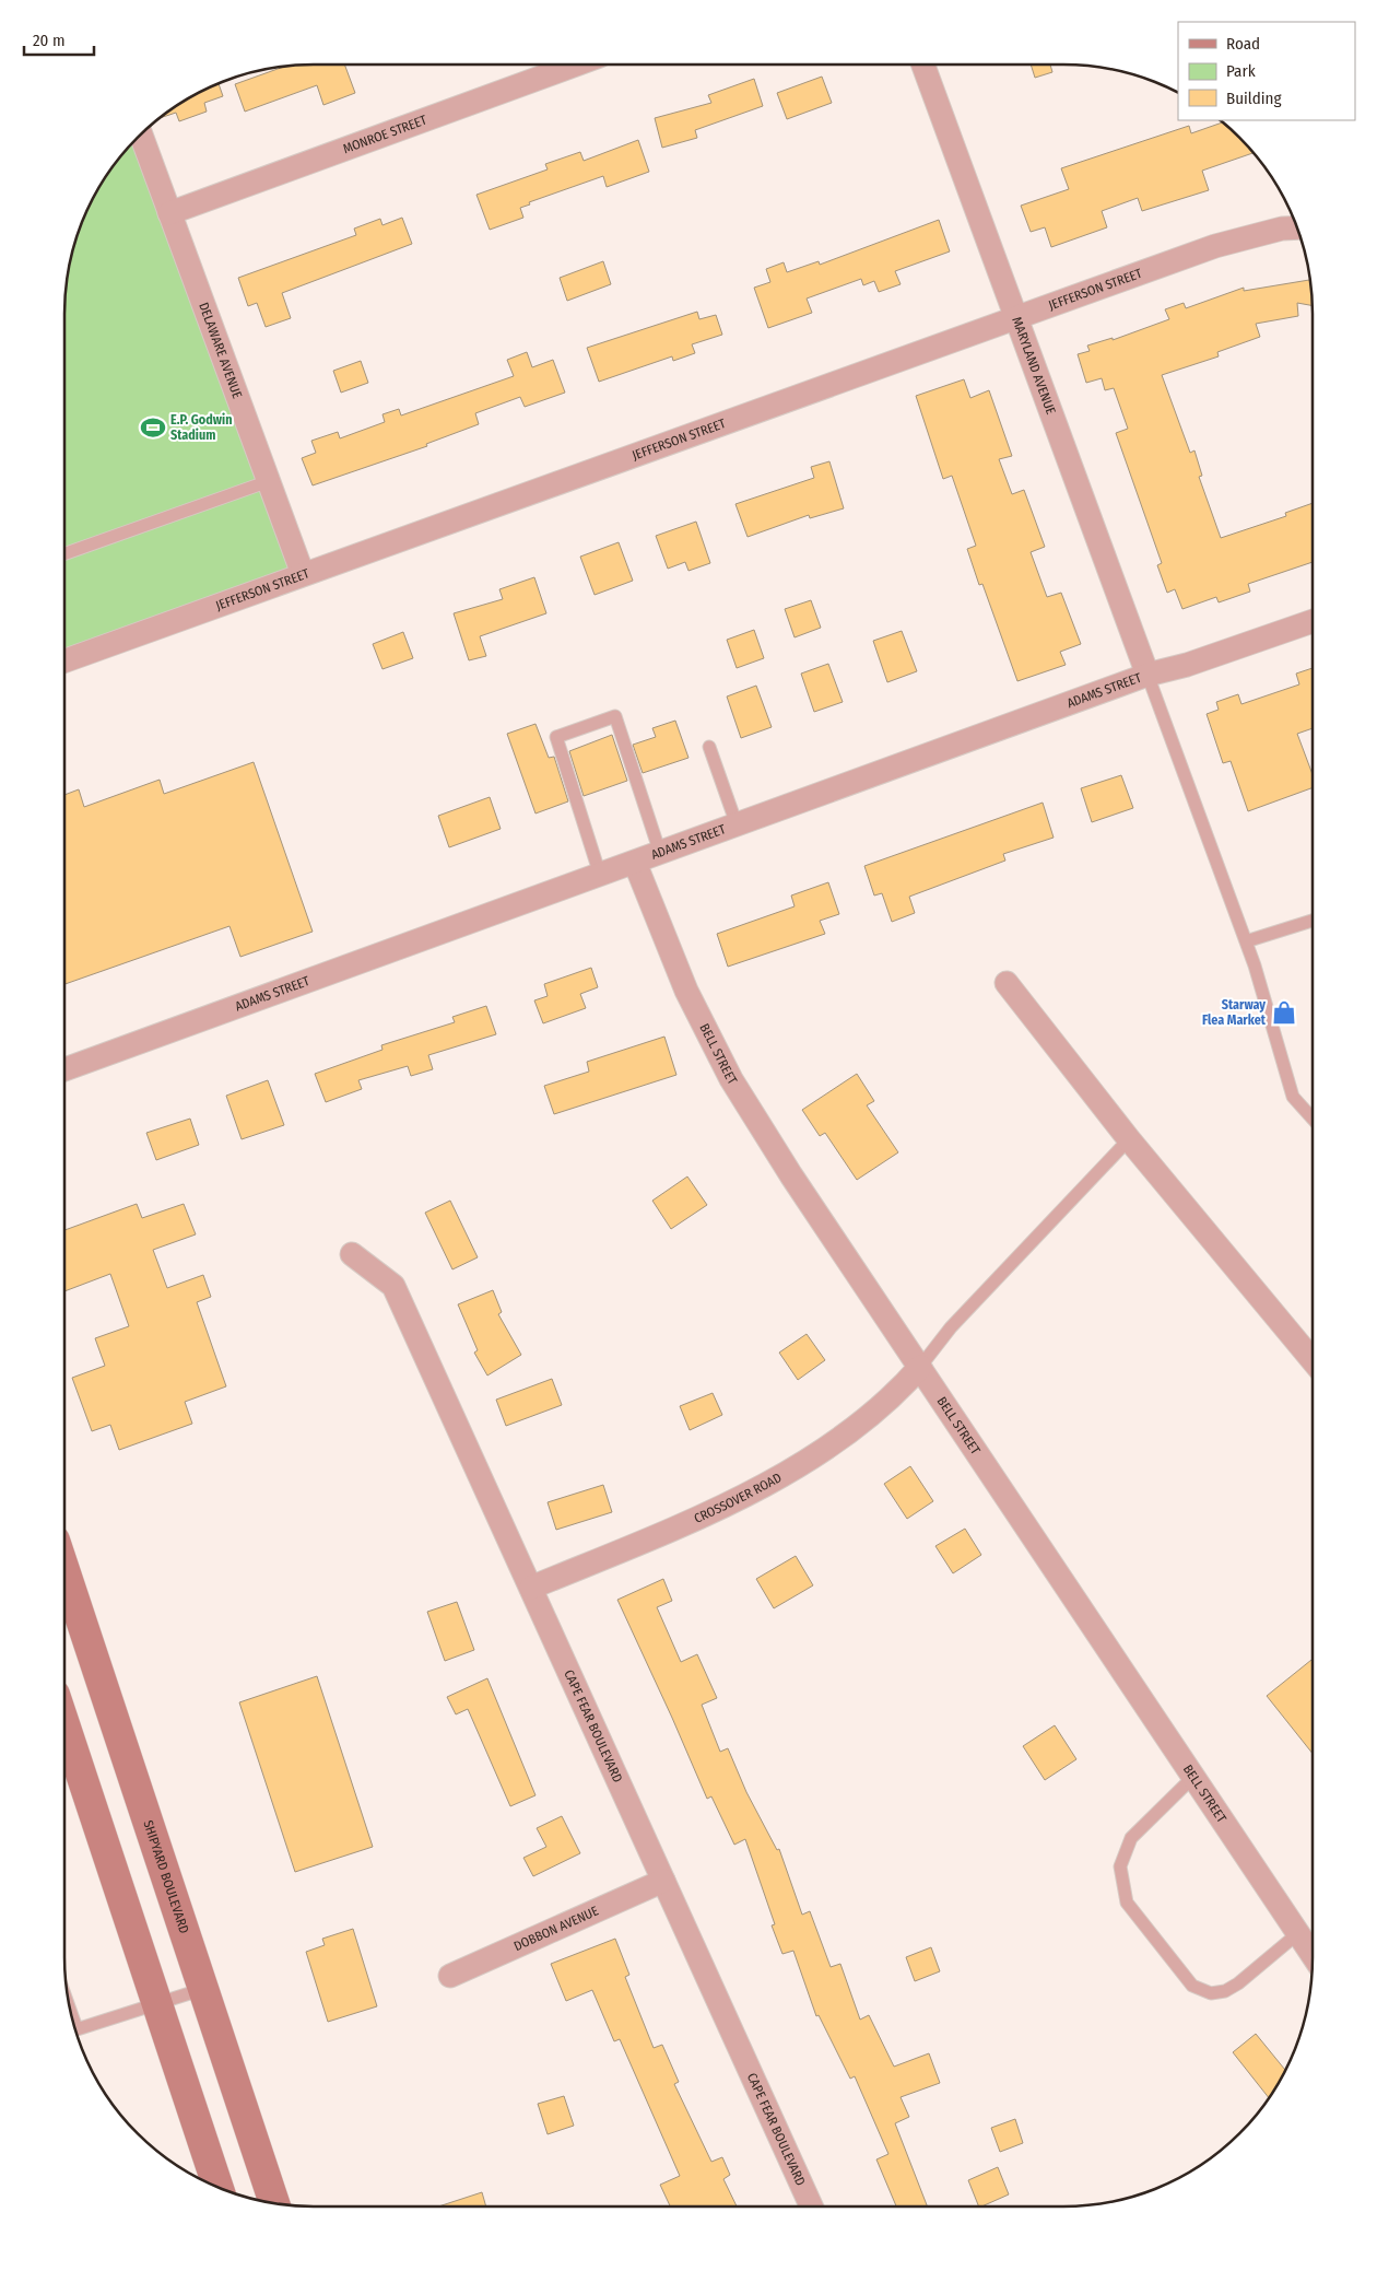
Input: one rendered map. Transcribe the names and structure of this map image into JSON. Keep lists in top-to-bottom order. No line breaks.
{"streets":{"main road":["SHIPYARD BOULEVARD"],"street":["MONROE STREET","JEFFERSON STREET","DELAWARE AVENUE","MARYLAND AVENUE","ADAMS STREET","BELL STREET","CROSSOVER ROAD","CAPE FEAR BOULEVARD","DOBBON AVENUE"]},"crossings":[["MONROE STREET","DELAWARE AVENUE"],["JEFFERSON STREET","DELAWARE AVENUE"],["JEFFERSON STREET","MARYLAND AVENUE"],["MARYLAND AVENUE","ADAMS STREET"],["ADAMS STREET","BELL STREET"],["BELL STREET","CROSSOVER ROAD"],["CROSSOVER ROAD","CAPE FEAR BOULEVARD"],["CAPE FEAR BOULEVARD","DOBBON AVENUE"]],"places":{"sports":["E.P. Godwin Stadium"],"shop":["Starway Flea Market"]},"legend":["Road","Park","Building"],"scale_bar":"20 m"}
